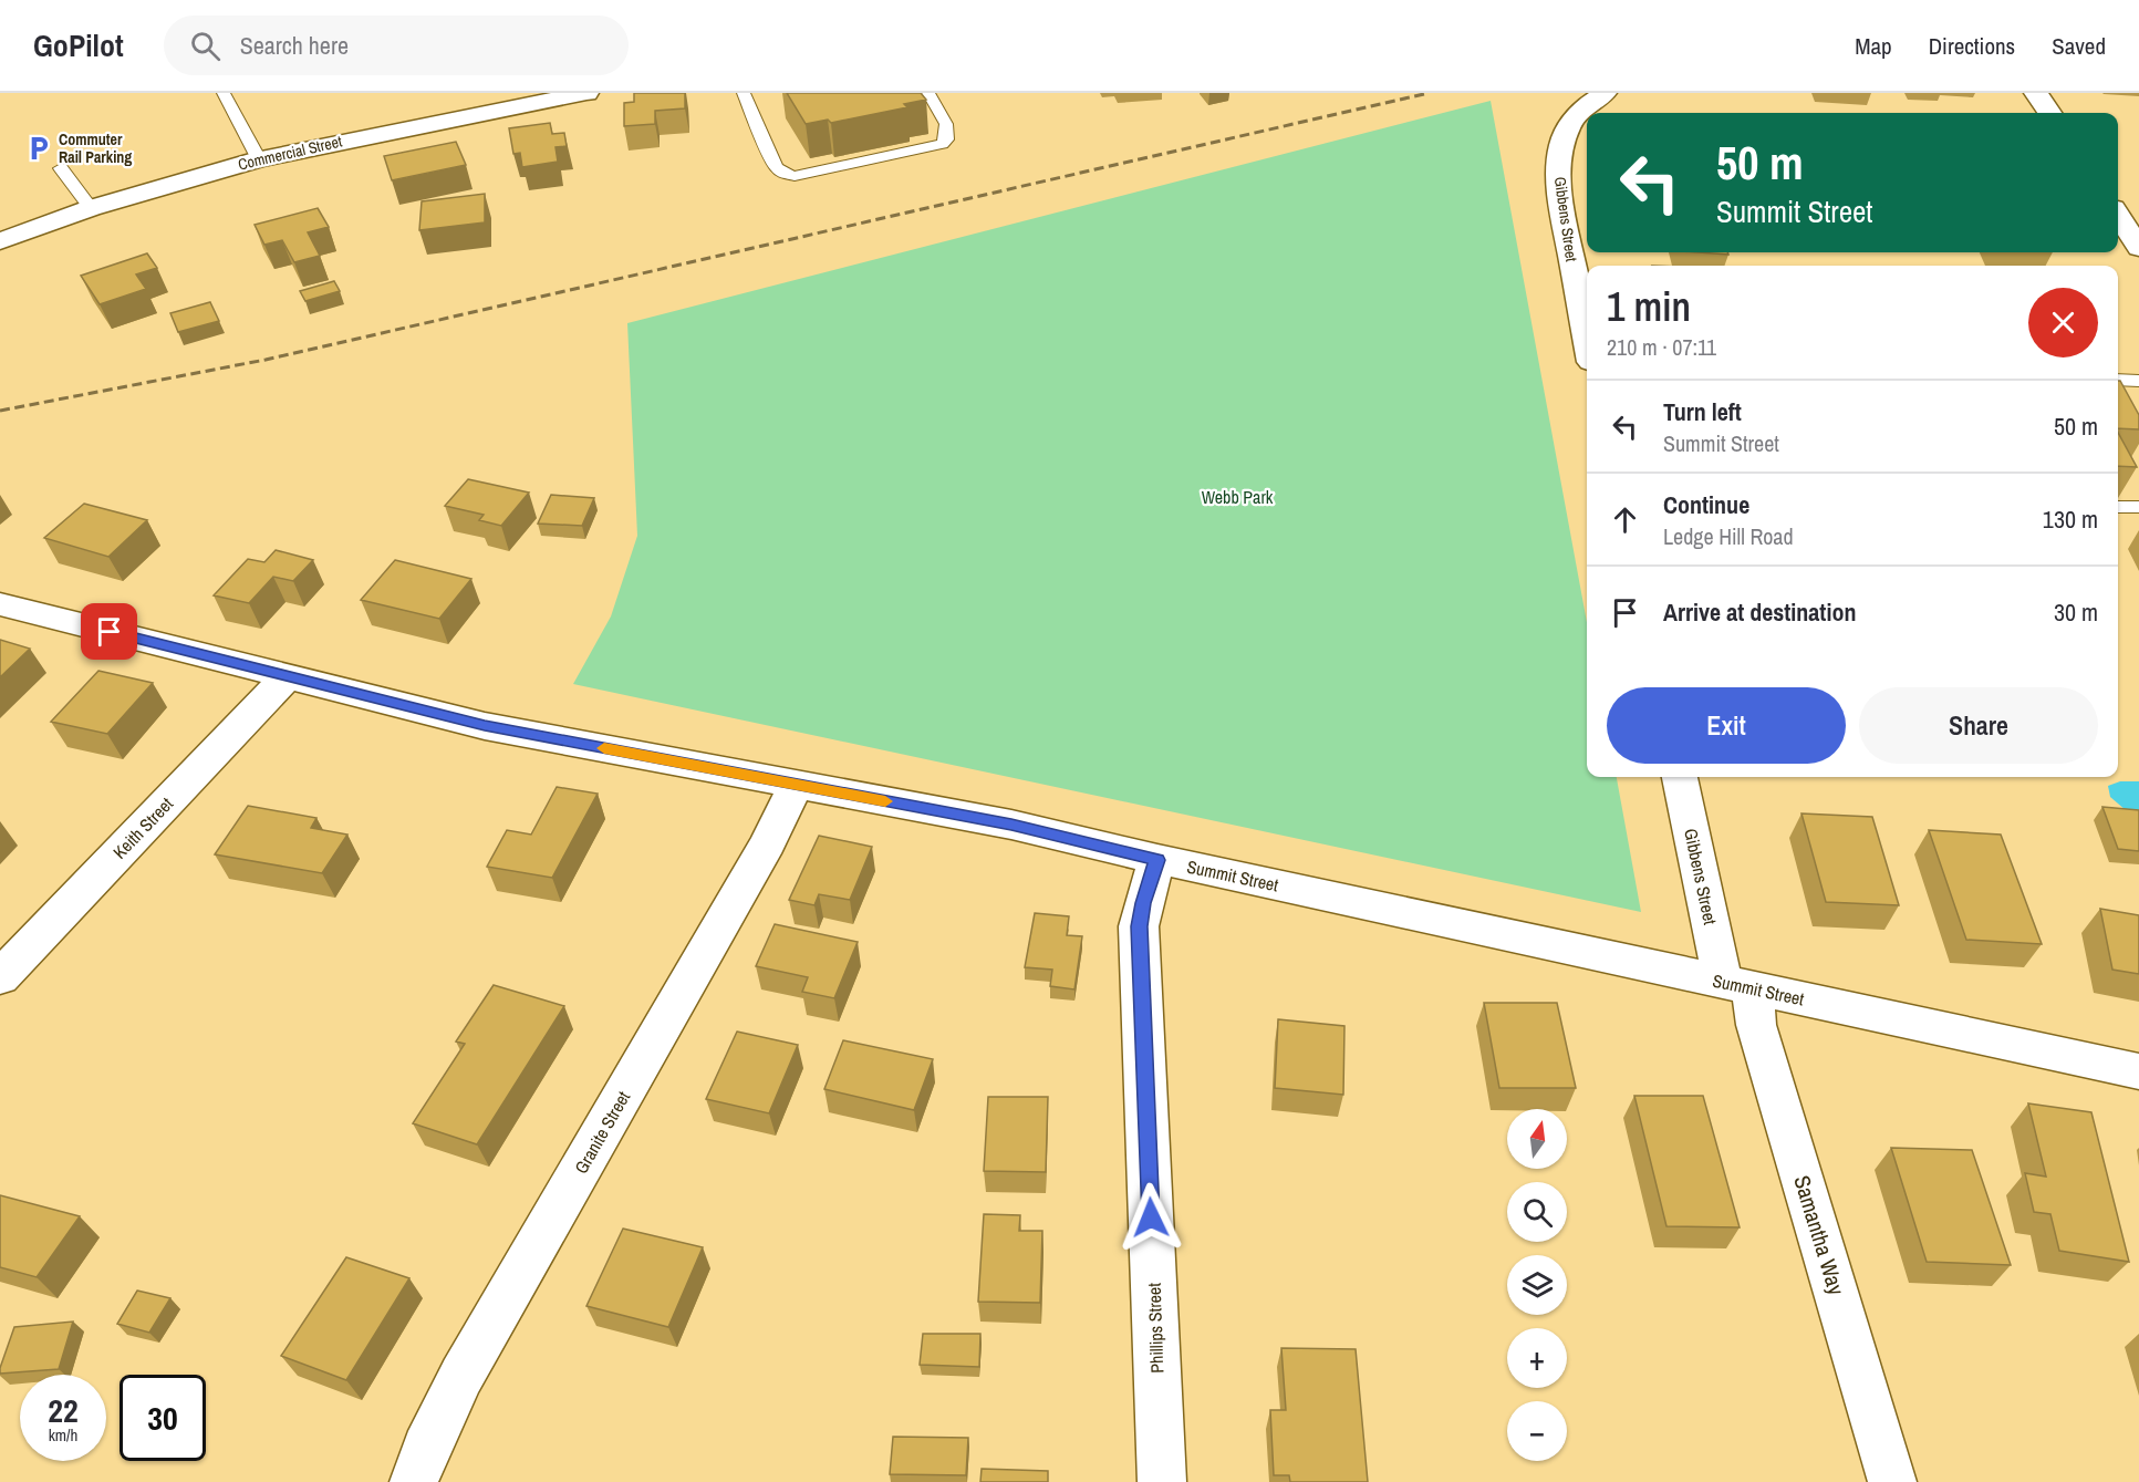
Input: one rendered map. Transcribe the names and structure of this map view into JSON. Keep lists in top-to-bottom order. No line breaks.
{"streets":{"street":["Commercial Street","Gibbens Street","Keith Street","Summit Street","Granite Street","Samantha Way","Phillips Street"]},"crossings":[["Gibbens Street","Summit Street"],["Gibbens Street","Samantha Way"],["Keith Street","Summit Street"],["Summit Street","Granite Street"],["Summit Street","Samantha Way"],["Summit Street","Phillips Street"]],"parks":["Webb Park"],"places":{"parking":["Commuter Rail Parking"]},"north":"top","page":{"header":"GoPilot","search":"Search here","nav":["Map","Directions","Saved"],"turn":["50 m","Summit Street"],"heading":["1 min","210 m · 07:11"],"list":[{"name":"Turn left","note":"Summit Street","value":"50 m"},{"name":"Continue","note":"Ledge Hill Road","value":"130 m"},{"name":"Arrive at destination","value":"30 m"}],"buttons":["Exit","Share"],"map_buttons":["+","−"],"speed":"22 km/h","limit":"30"}}
